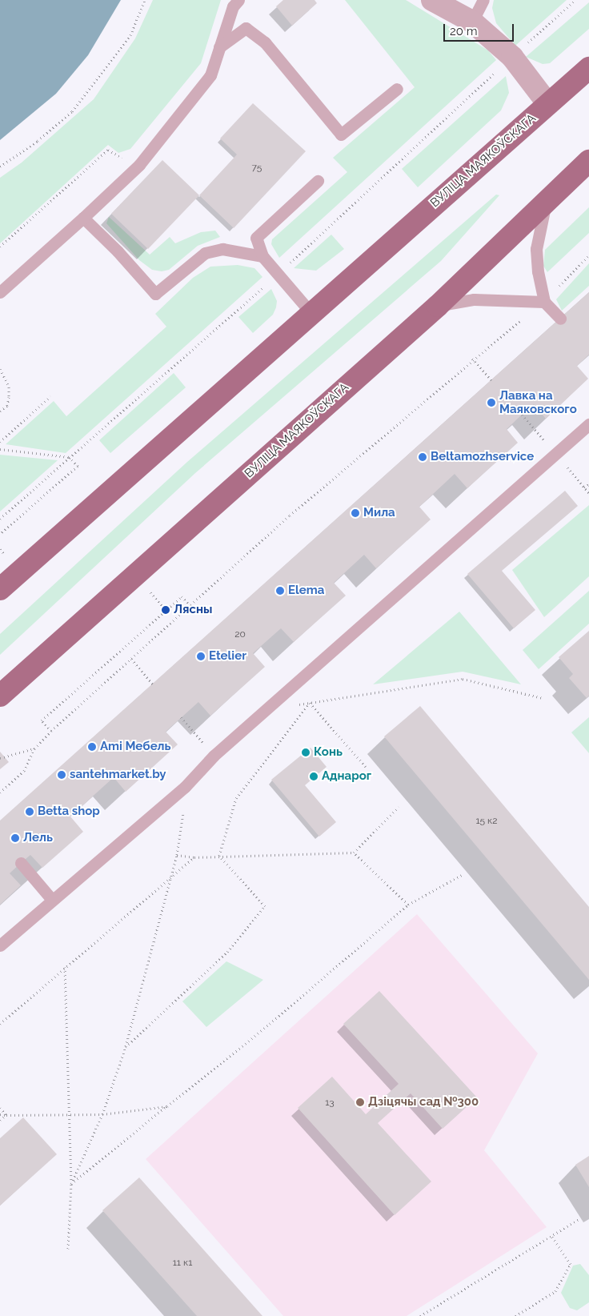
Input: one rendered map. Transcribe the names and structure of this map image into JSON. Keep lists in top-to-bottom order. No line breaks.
{"streets":{"main road":["ВУЛІЦА МАЯКОЎСКАГА"]},"places":["Лавка на Маяковского","Beltamozhservice","Мила","Elema","Лясны","Etelier","Ami Мебель","Конь","santehmarket.by","Аднарог","Betta shop","Лель","Дзіцячы сад №300"],"house_numbers":["75","20","15 к2","13","11 к1"],"scale_bar":"20 m"}
